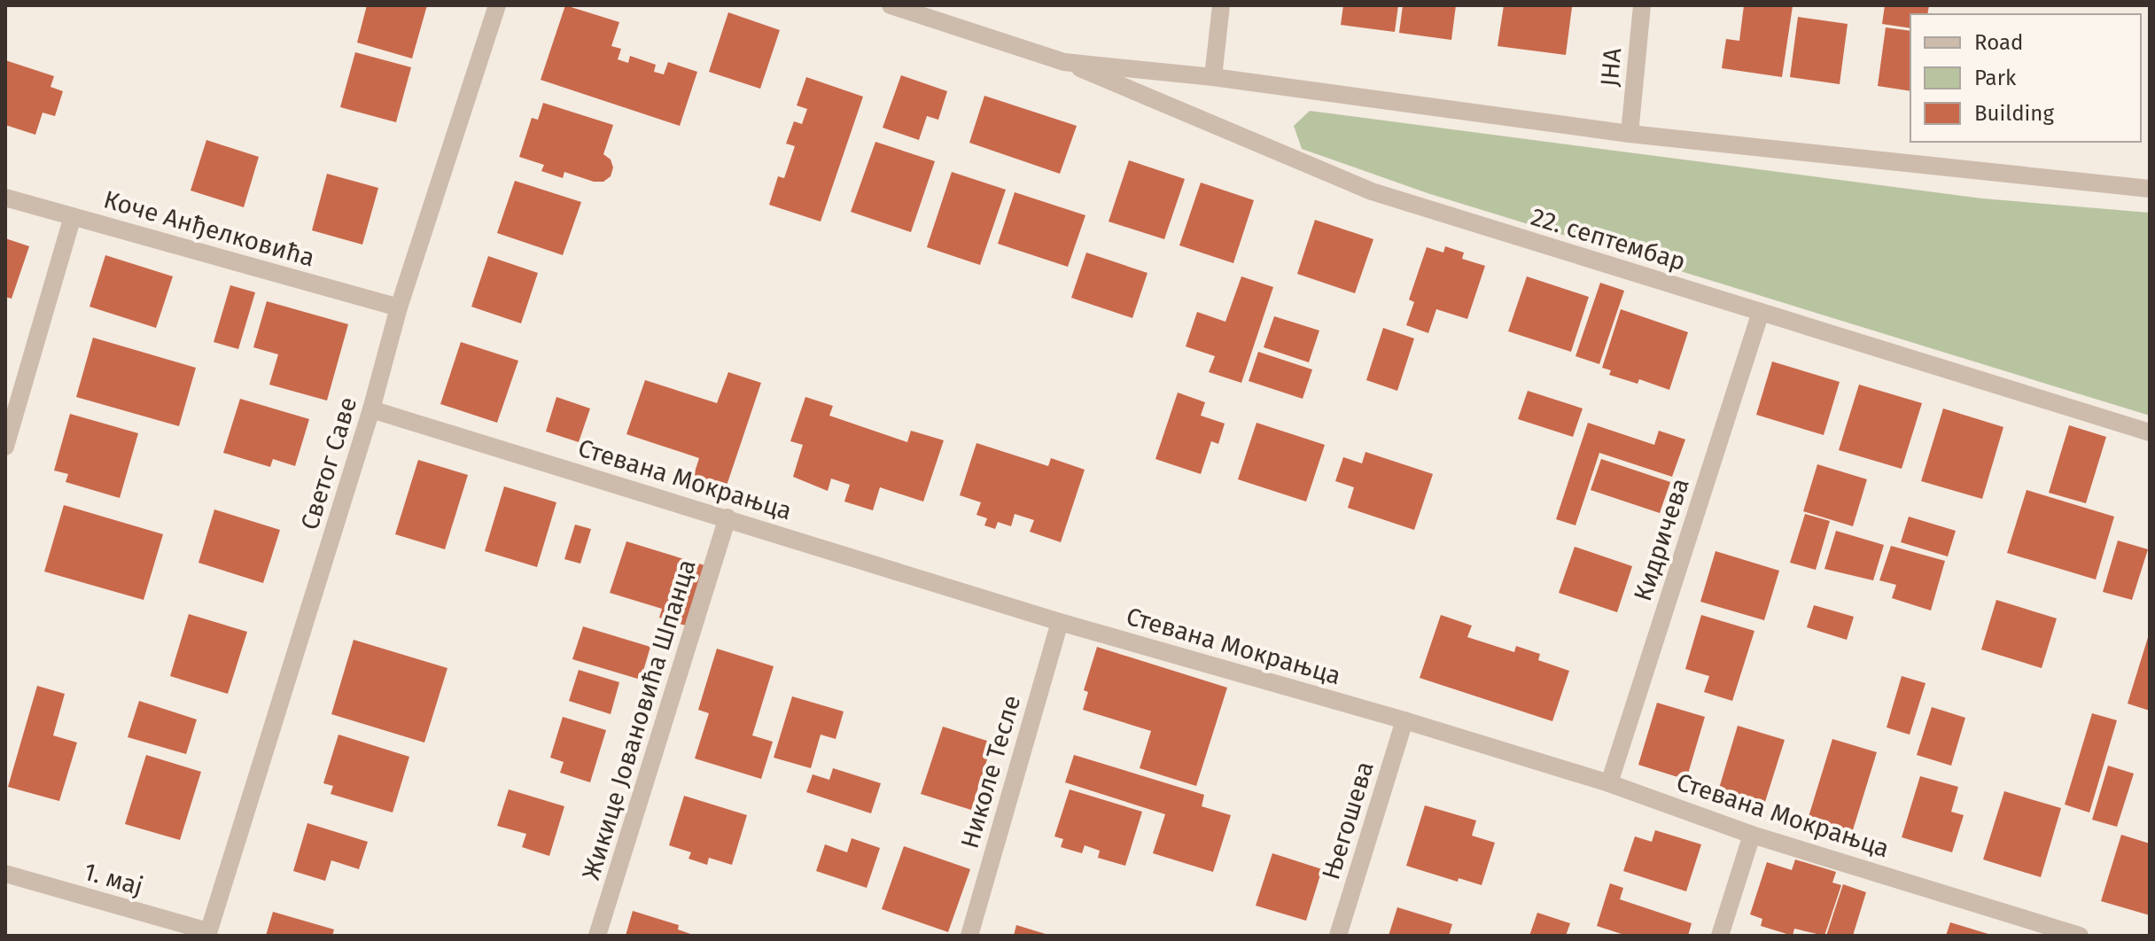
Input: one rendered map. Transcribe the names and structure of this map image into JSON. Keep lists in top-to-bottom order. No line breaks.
{"streets":{"street":["ЈНА","Коче Анђелковића","22. септембар","Светог Саве","Стевана Мокрањца","Кидричева","Жикице Јовановића Шпанца","Николе Тесле","Његошева","1. мај"]},"crossings":[["ЈНА","22. септембар"],["Коче Анђелковића","Светог Саве"],["22. септембар","Кидричева"],["Светог Саве","Стевана Мокрањца"],["Светог Саве","1. мај"],["Стевана Мокрањца","Кидричева"],["Стевана Мокрањца","Жикице Јовановића Шпанца"],["Стевана Мокрањца","Николе Тесле"],["Стевана Мокрањца","Његошева"]],"legend":["Road","Park","Building"]}
